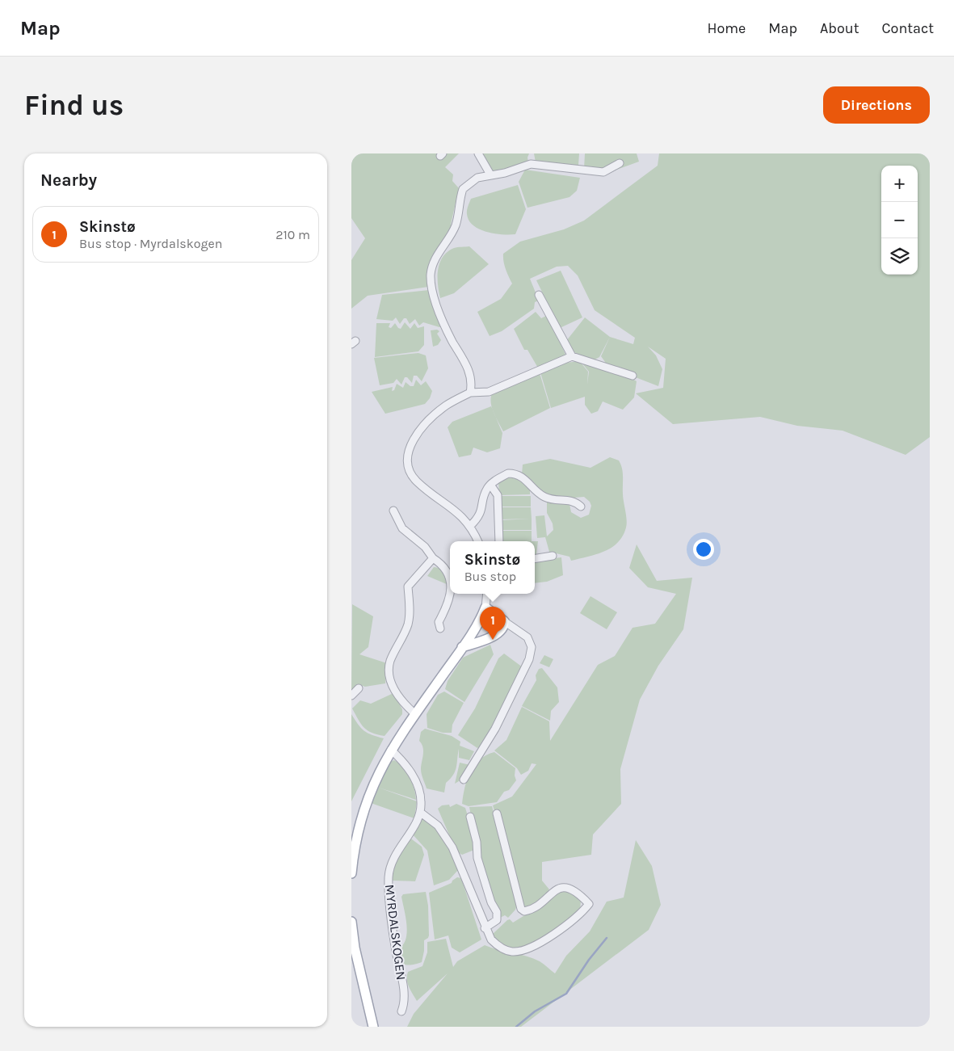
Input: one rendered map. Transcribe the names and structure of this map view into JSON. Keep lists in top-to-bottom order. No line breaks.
{"streets":{"street":["MYRDALSKOGEN"]},"page":{"header":"Map","nav":["Home","Map","About","Contact"],"buttons":"Directions","title":"Find us","heading":"Nearby","map_buttons":["+","−"],"list":[{"mark":"1","name":"Skinstø","note":"Bus stop · Myrdalskogen","value":"210 m"}],"popup":["Skinstø","Bus stop"],"pins":"1"}}
